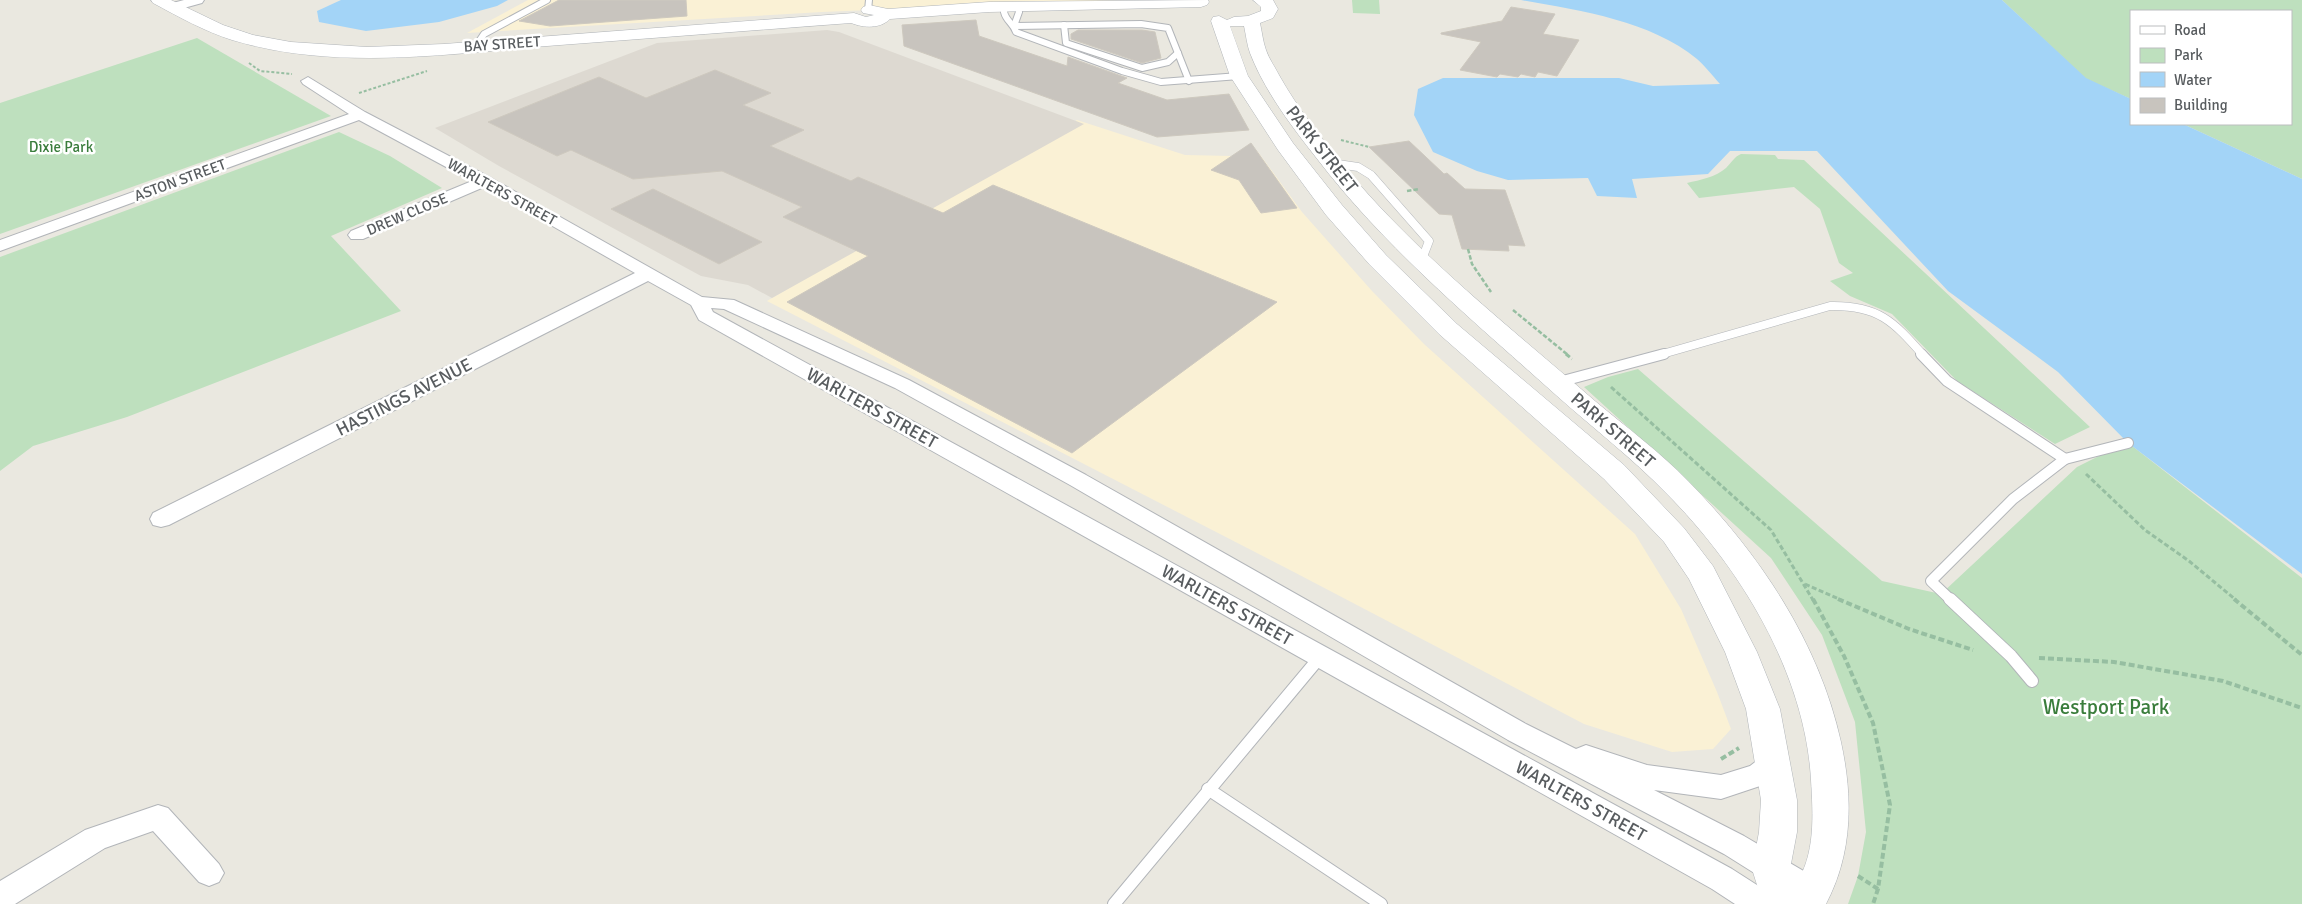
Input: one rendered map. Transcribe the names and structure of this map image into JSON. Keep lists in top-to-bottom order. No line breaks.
{"streets":{"street":["BAY STREET","PARK STREET","ASTON STREET","WARLTERS STREET","DREW CLOSE","HASTINGS AVENUE"]},"crossings":[["PARK STREET","WARLTERS STREET"],["ASTON STREET","WARLTERS STREET"],["WARLTERS STREET","DREW CLOSE"],["WARLTERS STREET","HASTINGS AVENUE"]],"parks":["Dixie Park","Westport Park"],"legend":["Road","Park","Water","Building"]}
